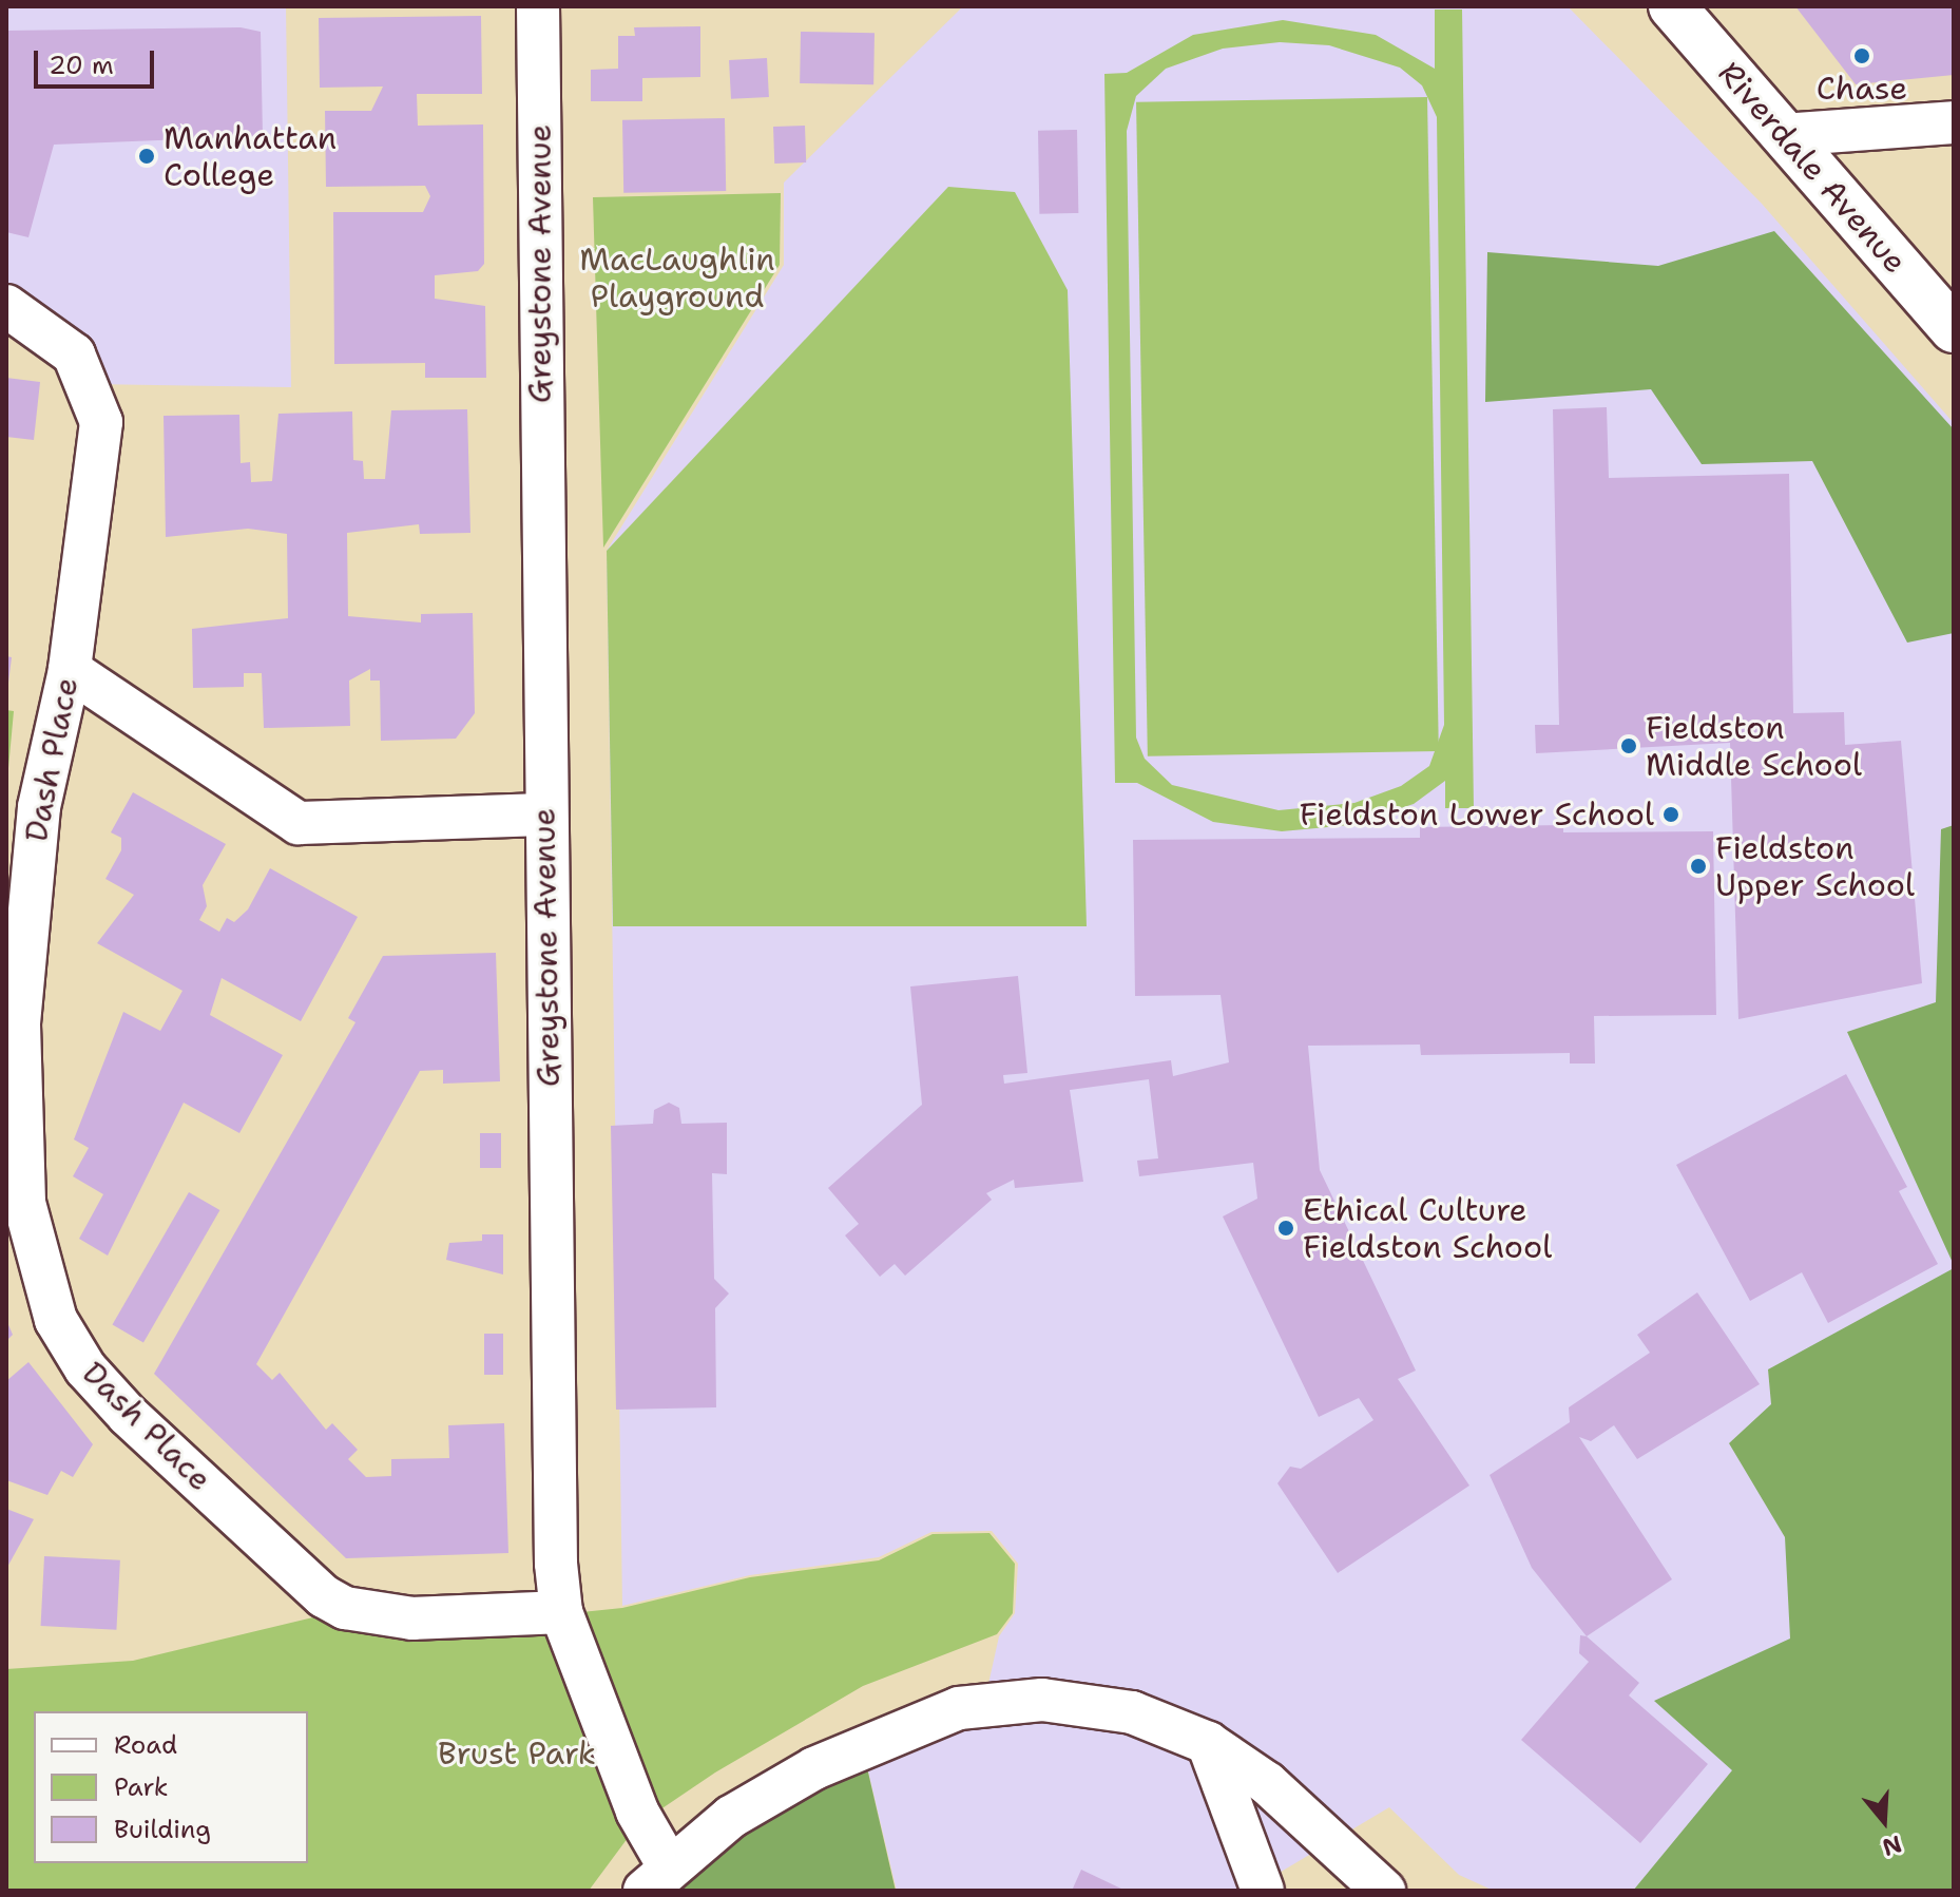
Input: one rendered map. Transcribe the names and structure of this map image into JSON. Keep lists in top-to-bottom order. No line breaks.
{"streets":{"main road":["Riverdale Avenue"],"street":["Greystone Avenue","Dash Place"]},"crossings":[["Greystone Avenue","Dash Place"]],"parks":["MacLaughlin Playground","Brust Park"],"places":["Chase","Manhattan College","Fieldston Middle School","Fieldston Lower School","Fieldston Upper School","Ethical Culture Fieldston School"],"legend":["Road","Park","Building"],"scale_bar":"20 m","north":"bottom"}
